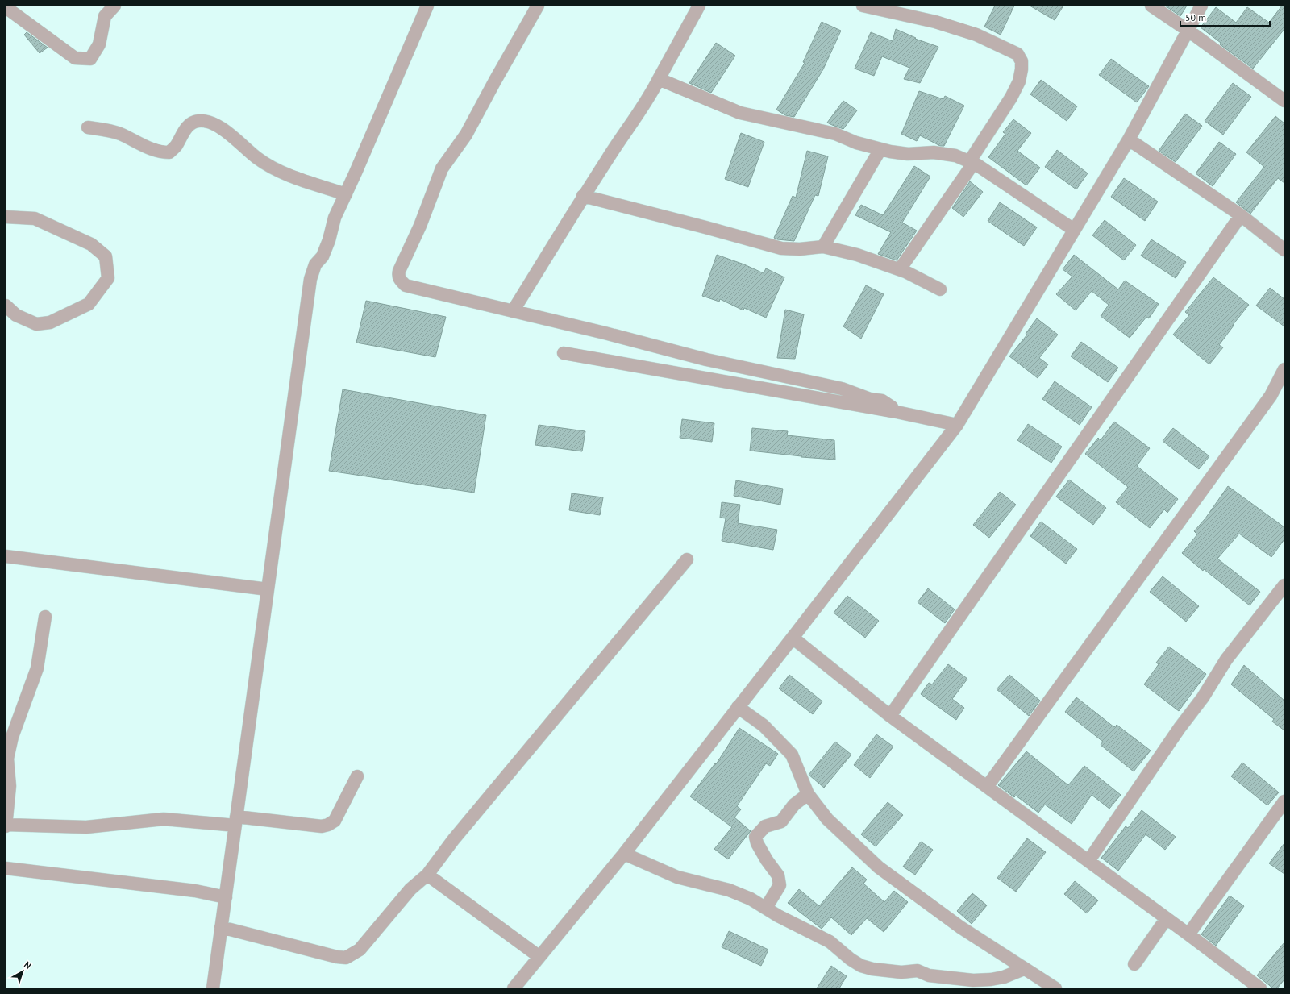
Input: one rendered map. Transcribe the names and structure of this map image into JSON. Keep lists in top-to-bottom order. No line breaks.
{"scale_bar":"50 m","north":"top right"}
